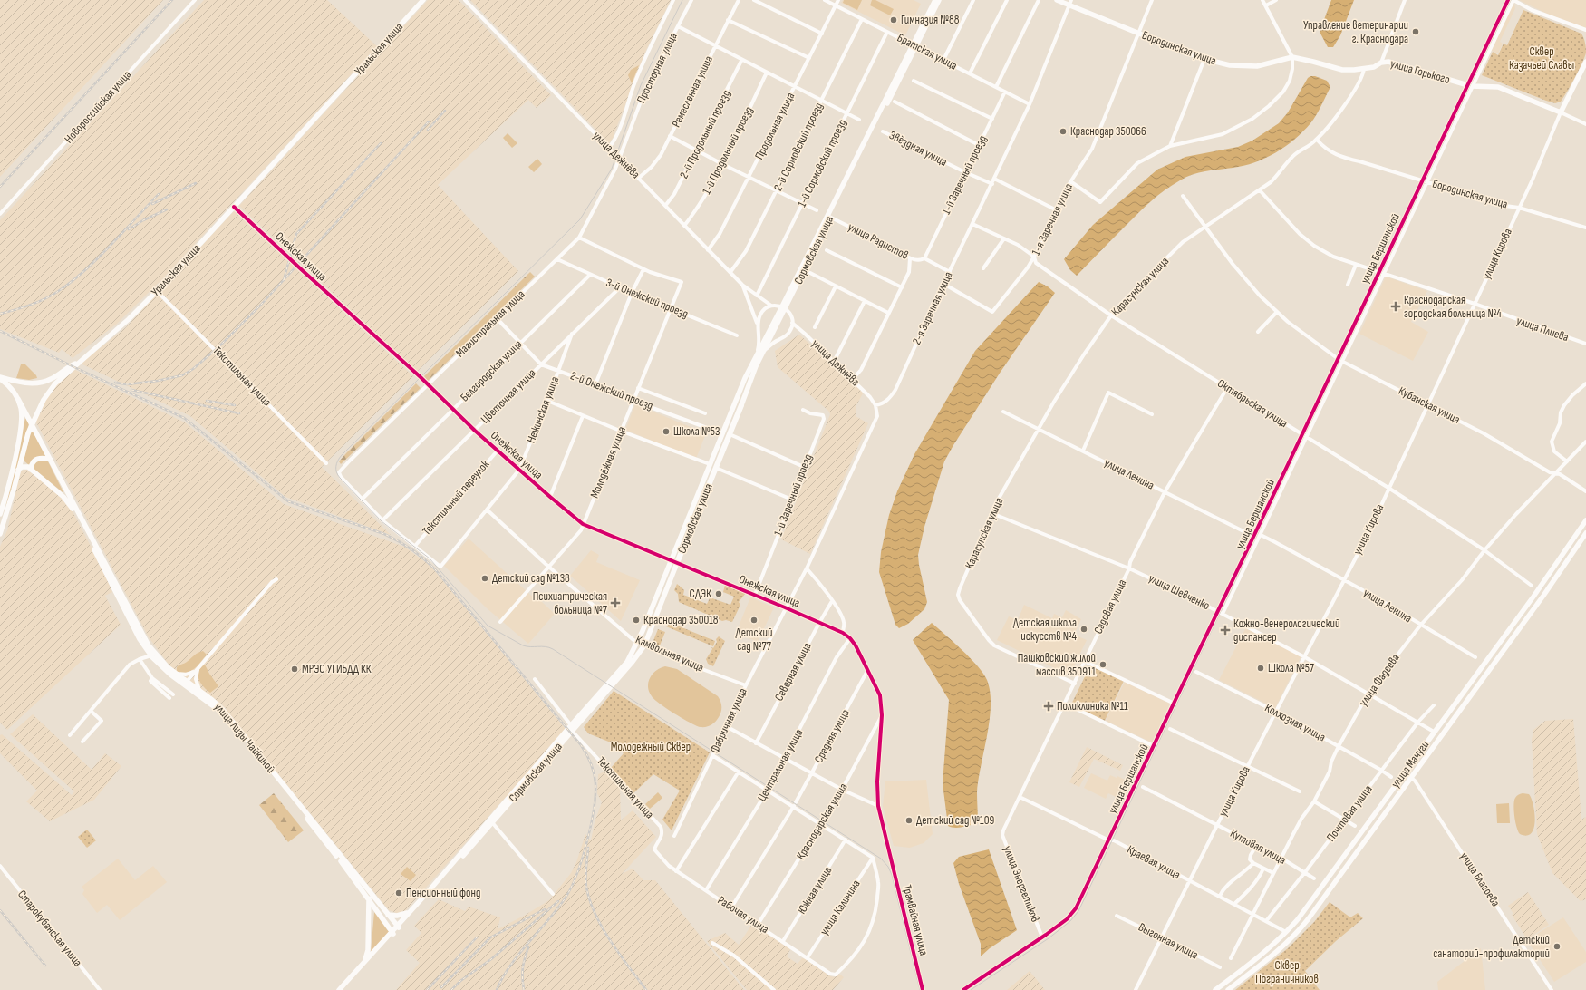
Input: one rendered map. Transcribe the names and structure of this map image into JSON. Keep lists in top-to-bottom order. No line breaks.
{"streets":{"highway":["Сормовская улица"],"main road":["Бородинская улица","Уральская улица","улица Горького","улица Кирова","улица Лизы Чайкиной","улица Мачуги"],"street":["Братская улица","Просторная улица","Ремесленная улица","Новороссийская улица","Продольная улица","2-й Продольный проезд","2-й Сормовский проезд","Звёздная улица","1-й Продольный проезд","улица Дежнёва","1-й Сормовский проезд","1-й Заречный проезд","1-я Заречная улица","улица Радистов","улица Бершанской","Онежская улица","Карасунская улица","3-й Онежский проезд","2-я Заречная улица","Магистральная улица","улица Плиева","Белгородская улица","Текстильная улица","2-й Онежский проезд","Цветочная улица","Октябрьская улица","Кубанская улица","Нежинская улица","Молодёжная улица","улица Ленина","Текстильный переулок","улица Шевченко","Садовая улица","Камвольная улица","Северная улица","улица Фадеева","Фабричная улица","Колхозная улица","Средняя улица","Центральная улица","Почтовая улица","Краснодарская улица","Кутовая улица","Краевая улица","улица Благоева","улица Энергетиков","Южная улица","улица Калинина","Рабочая улица","Трамвайная улица","Старокубанская улица","Выгонная улица"]},"crossings":[["Бородинская улица","улица Горького"],["Бородинская улица","1-я Заречная улица"],["Бородинская улица","улица Бершанской"],["Бородинская улица","улица Кирова"],["Бородинская улица","Карасунская улица"],["Бородинская улица","2-я Заречная улица"],["Уральская улица","Онежская улица"],["Уральская улица","Текстильная улица"],["Братская улица","Продольная улица"],["Братская улица","2-й Сормовский проезд"],["Братская улица","1-й Сормовский проезд"],["Братская улица","1-й Заречный проезд"],["Братская улица","Сормовская улица"],["Братская улица","2-я Заречная улица"],["Просторная улица","улица Дежнёва"],["Просторная улица","Магистральная улица"],["улица Горького","улица Бершанской"],["улица Горького","улица Кирова"],["улица Горького","Карасунская улица"],["Ремесленная улица","улица Дежнёва"],["Продольная улица","улица Дежнёва"],["2-й Продольный проезд","улица Дежнёва"],["2-й Сормовский проезд","улица Дежнёва"],["Звёздная улица","1-й Заречный проезд"],["Звёздная улица","2-я Заречная улица"],["1-й Продольный проезд","улица Дежнёва"],["улица Дежнёва","1-й Сормовский проезд"],["улица Дежнёва","2-я Заречная улица"],["улица Дежнёва","Магистральная улица"],["1-й Заречный проезд","улица Радистов"],["1-й Заречный проезд","Онежская улица"],["1-я Заречная улица","2-я Заречная улица"],["1-я Заречная улица","Октябрьская улица"],["улица Радистов","Сормовская улица"],["улица Радистов","2-я Заречная улица"],["улица Бершанской","улица Плиева"],["улица Бершанской","Октябрьская улица"],["улица Бершанской","Кубанская улица"],["улица Бершанской","улица Ленина"],["улица Бершанской","улица Шевченко"],["улица Бершанской","Краевая улица"],["улица Бершанской","улица Энергетиков"],["Сормовская улица","Онежская улица"],["Сормовская улица","Текстильная улица"],["Сормовская улица","2-й Онежский проезд"],["Сормовская улица","Камвольная улица"],["Сормовская улица","улица Лизы Чайкиной"],["улица Кирова","улица Плиева"],["улица Кирова","Октябрьская улица"],["улица Кирова","Кубанская улица"],["улица Кирова","улица Ленина"],["улица Кирова","улица Шевченко"],["улица Кирова","Колхозная улица"],["улица Кирова","Кутовая улица"],["улица Кирова","Краевая улица"],["улица Кирова","Выгонная улица"],["Онежская улица","Магистральная улица"],["Онежская улица","Белгородская улица"],["Онежская улица","Цветочная улица"],["Онежская улица","Нежинская улица"],["Онежская улица","Молодёжная улица"],["Онежская улица","Текстильный переулок"],["Онежская улица","Северная улица"],["Онежская улица","Фабричная улица"],["Онежская улица","Центральная улица"],["Онежская улица","Трамвайная улица"],["Карасунская улица","улица Плиева"],["Карасунская улица","Октябрьская улица"],["Карасунская улица","Кубанская улица"],["Карасунская улица","улица Ленина"],["Карасунская улица","улица Шевченко"],["Карасунская улица","Садовая улица"],["3-й Онежский проезд","Магистральная улица"],["3-й Онежский проезд","Белгородская улица"],["3-й Онежский проезд","Цветочная улица"],["3-й Онежский проезд","Молодёжная улица"],["2-я Заречная улица","Октябрьская улица"],["Магистральная улица","Белгородская улица"],["Магистральная улица","2-й Онежский проезд"],["Белгородская улица","2-й Онежский проезд"],["Текстильная улица","Рабочая улица"],["2-й Онежский проезд","Цветочная улица"],["2-й Онежский проезд","Нежинская улица"],["2-й Онежский проезд","Молодёжная улица"],["Цветочная улица","Нежинская улица"],["Октябрьская улица","Садовая улица"],["Октябрьская улица","улица Фадеева"],["Кубанская улица","улица Фадеева"],["Нежинская улица","Текстильный переулок"],["Нежинская улица","Камвольная улица"],["Молодёжная улица","Камвольная улица"],["улица Ленина","Садовая улица"],["улица Ленина","улица Фадеева"],["улица Шевченко","Садовая улица"],["улица Шевченко","улица Фадеева"],["улица Шевченко","улица Мачуги"],["улица Шевченко","Почтовая улица"],["Садовая улица","Краевая улица"],["Садовая улица","улица Энергетиков"],["Камвольная улица","Фабричная улица"],["улица Фадеева","Колхозная улица"],["улица Фадеева","Кутовая улица"],["улица Фадеева","Краевая улица"],["Колхозная улица","Почтовая улица"],["Средняя улица","Рабочая улица"],["Средняя улица","Трамвайная улица"],["улица Мачуги","Краевая улица"],["улица Мачуги","улица Благоева"],["Центральная улица","Рабочая улица"],["Центральная улица","Трамвайная улица"],["Почтовая улица","Кутовая улица"],["Почтовая улица","Краевая улица"],["Краснодарская улица","Рабочая улица"],["Краснодарская улица","Трамвайная улица"],["Южная улица","Рабочая улица"],["улица Калинина","Рабочая улица"]],"parks":["Сквер Казачьей Славы","Молодежный Сквер","Сквер Пограничников"],"places":{"other":["Гимназия №88","Управление ветеринарии г. Краснодара","Краснодар 350066","Школа №53","Детский сад №138","СДЭК","Краснодар 350018","Детский сад №77","Детская школа искусств №4","Пашковский жилой массив 350911","Школа №57","МРЭО УГИБДД КК","Детский сад №109","Пенсионный фонд","Детский санаторий-профилакторий"],"health":["Краснодарская городская больница №4","Психиатрическая больница №7","Кожно-венерологический диспансер","Поликлиника №11"]}}
